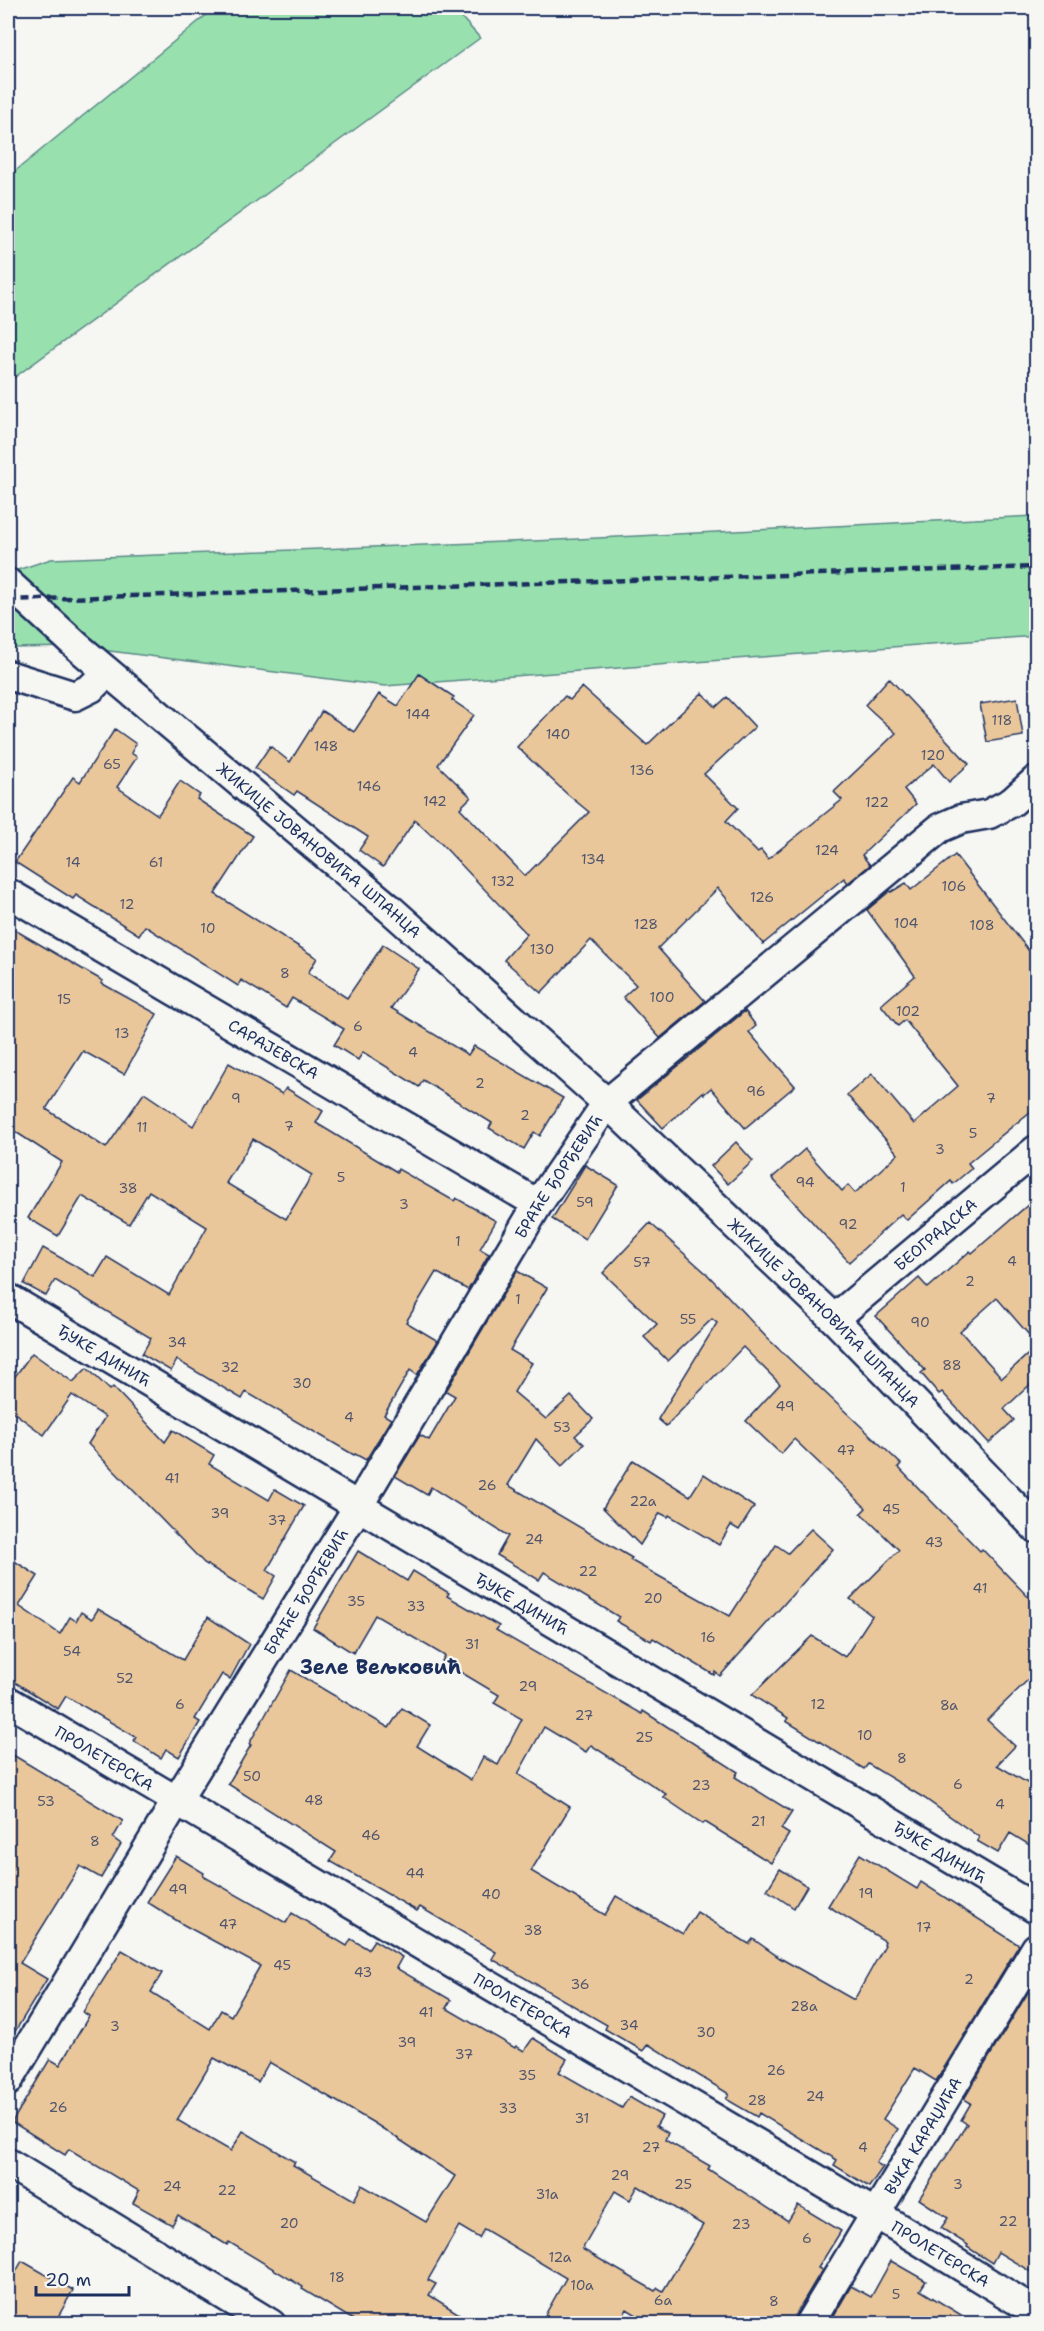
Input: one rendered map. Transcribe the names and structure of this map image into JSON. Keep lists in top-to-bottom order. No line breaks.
{"streets":{"street":["ЖИКИЦЕ ЈОВАНОВИЋА ШПАНЦА","САРАЈЕВСКА","БРАЋЕ ЂОРЂЕВИЋ","БЕОГРАДСКА","ЂУКЕ ДИНИЋ","ПРОЛЕТЕРСКА","ВУКА КАРАЏИЋА"]},"crossings":[["ЖИКИЦЕ ЈОВАНОВИЋА ШПАНЦА","БРАЋЕ ЂОРЂЕВИЋ"],["ЖИКИЦЕ ЈОВАНОВИЋА ШПАНЦА","БЕОГРАДСКА"],["САРАЈЕВСКА","БРАЋЕ ЂОРЂЕВИЋ"],["БРАЋЕ ЂОРЂЕВИЋ","ЂУКЕ ДИНИЋ"],["БРАЋЕ ЂОРЂЕВИЋ","ПРОЛЕТЕРСКА"],["ПРОЛЕТЕРСКА","ВУКА КАРАЏИЋА"]],"districts":["Зеле Вељковић"],"house_numbers":["144","118","140","148","120","65","136","146","142","122","124","134","14","61","132","106","126","12","104","128","108","10","130","8","100","15","102","6","13","4","2","96","9","7","2","7","11","5","3","5","94","1","38","59","3","92","1","4","57","2","1","55","90","34","88","32","30","49","4","53","47","41","26","22a","45","39","37","24","43","22","41","20","35","33","16","31","54","52","29","6","12","8a","27","10","25","8","50","6","23","48","53","4","21","46","8","44","49","19","40","47","17","38","45","43","2","36","28a","41","34","3","30","39","37","26","35","24","28","26","33","31","27","4","29","25","3","24","22","31a","22","20","23","6","12a","18","10a","5","6a","8"],"scale_bar":"20 m"}
